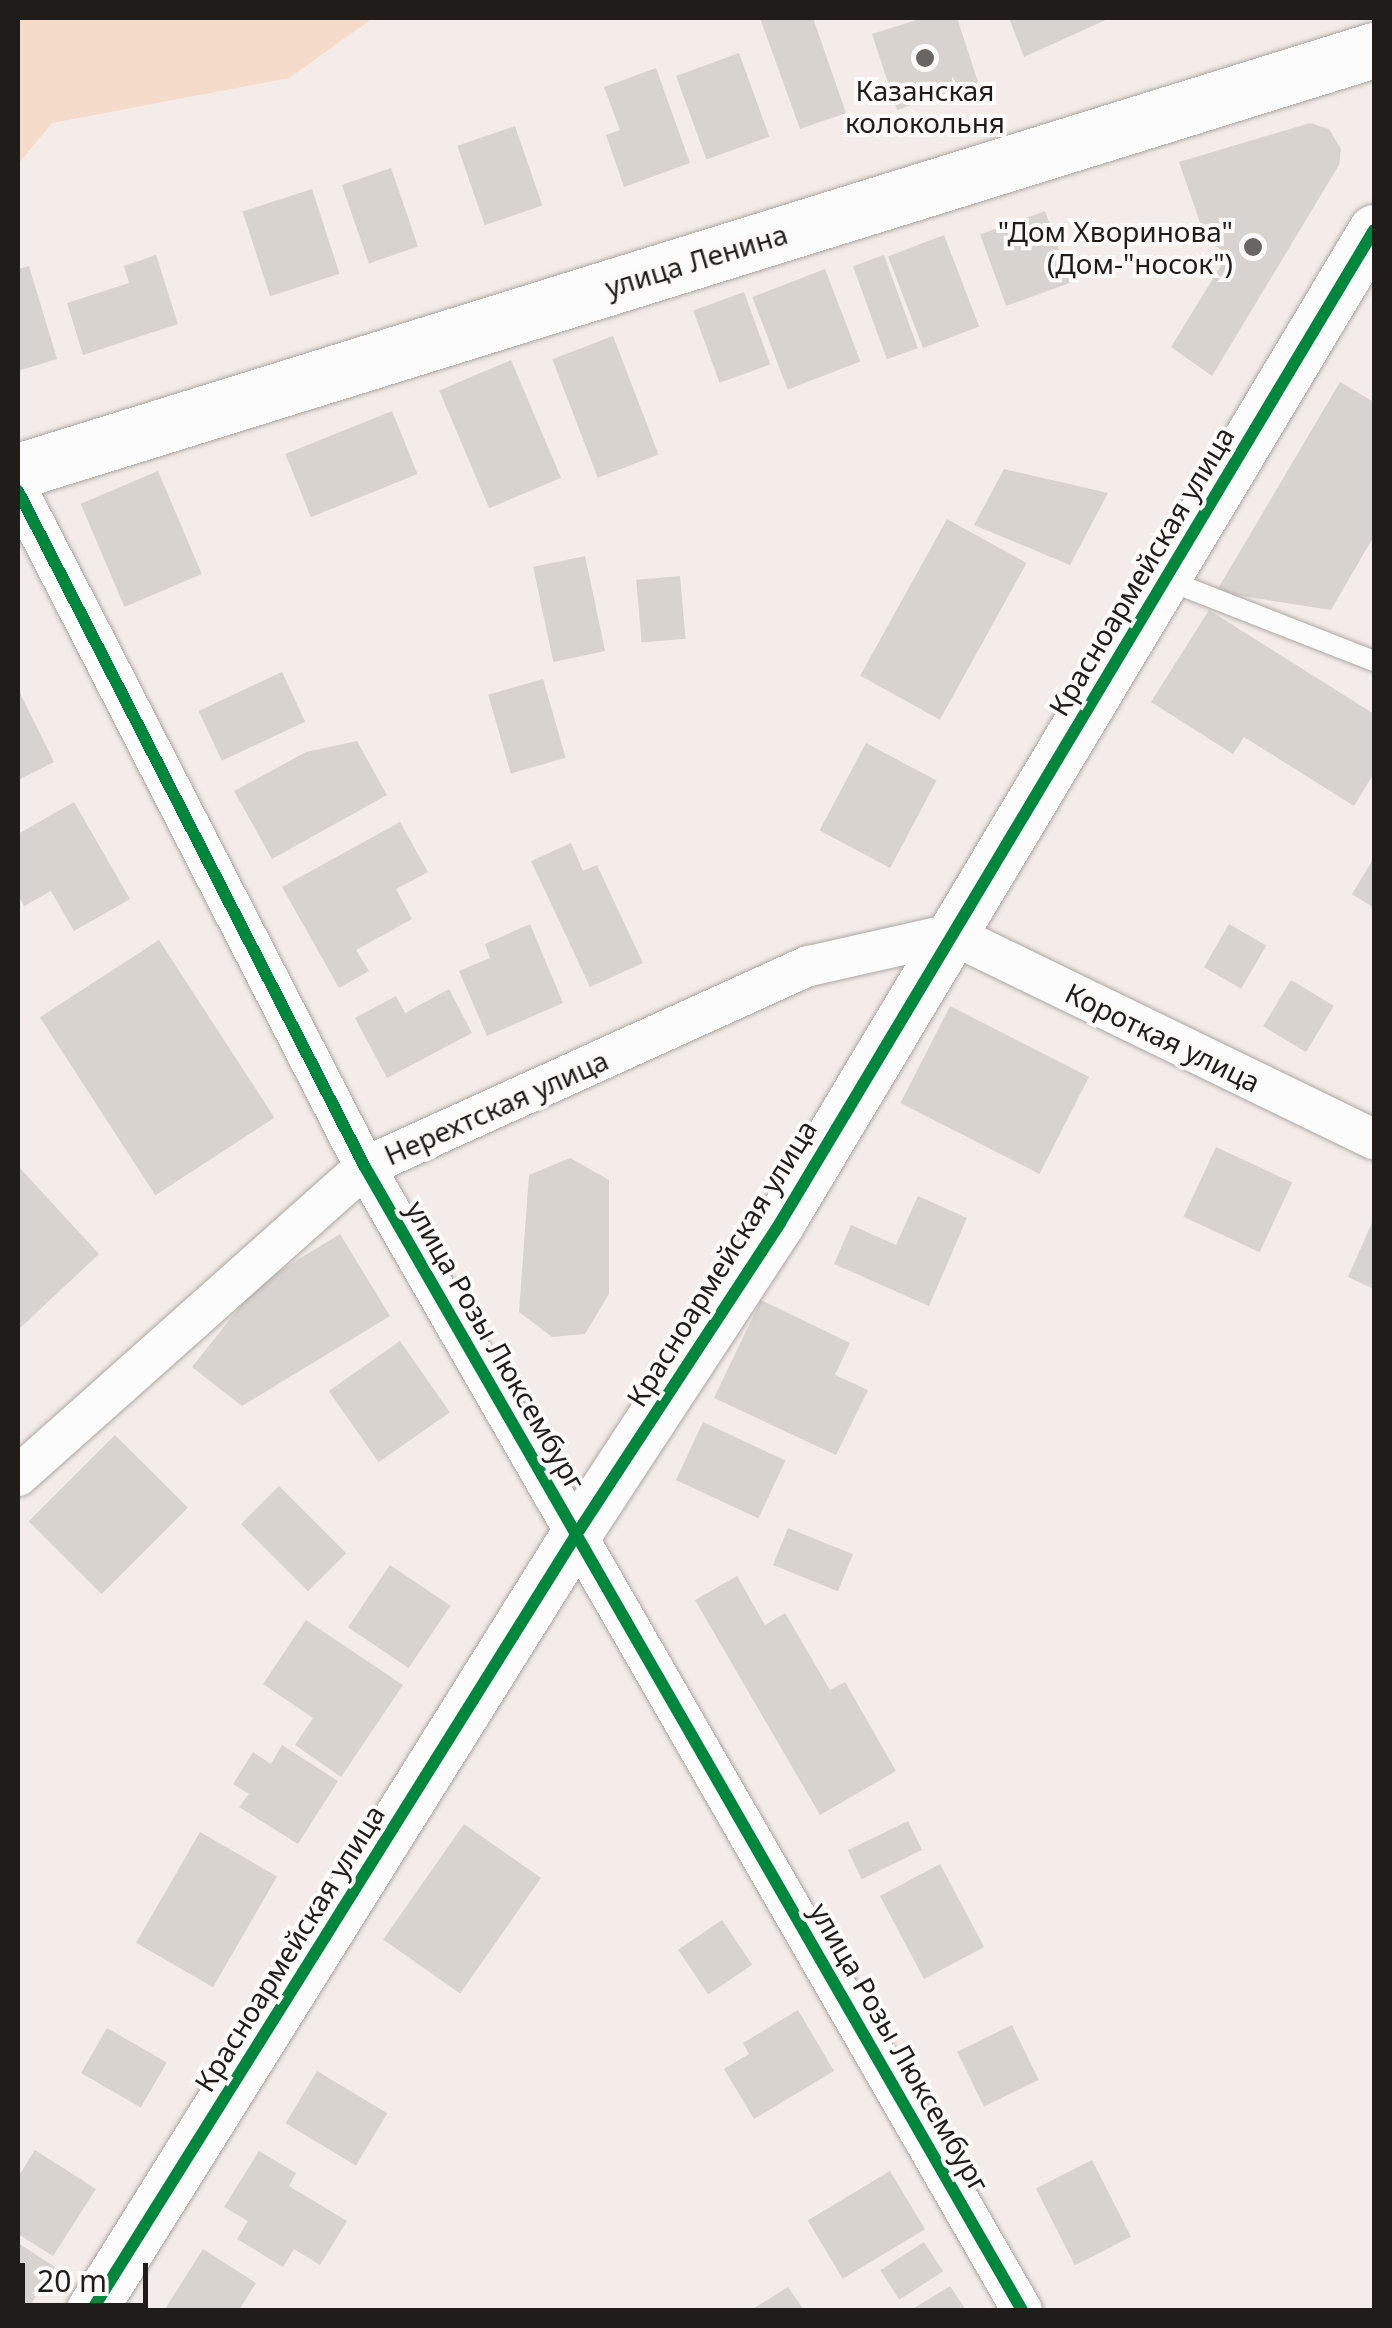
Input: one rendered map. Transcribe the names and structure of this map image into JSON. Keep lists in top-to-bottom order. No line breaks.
{"streets":{"main road":["улица Ленина"],"street":["Красноармейская улица","Короткая улица","Нерехтская улица","улица Розы Люксембург"]},"crossings":[["Красноармейская улица","Короткая улица"],["Красноармейская улица","Нерехтская улица"],["Красноармейская улица","улица Розы Люксембург"],["Короткая улица","Нерехтская улица"],["Нерехтская улица","улица Розы Люксембург"]],"places":["Казанская колокольня","\"Дом Хворинова\" (Дом-\"носок\")"],"scale_bar":"20 m"}
